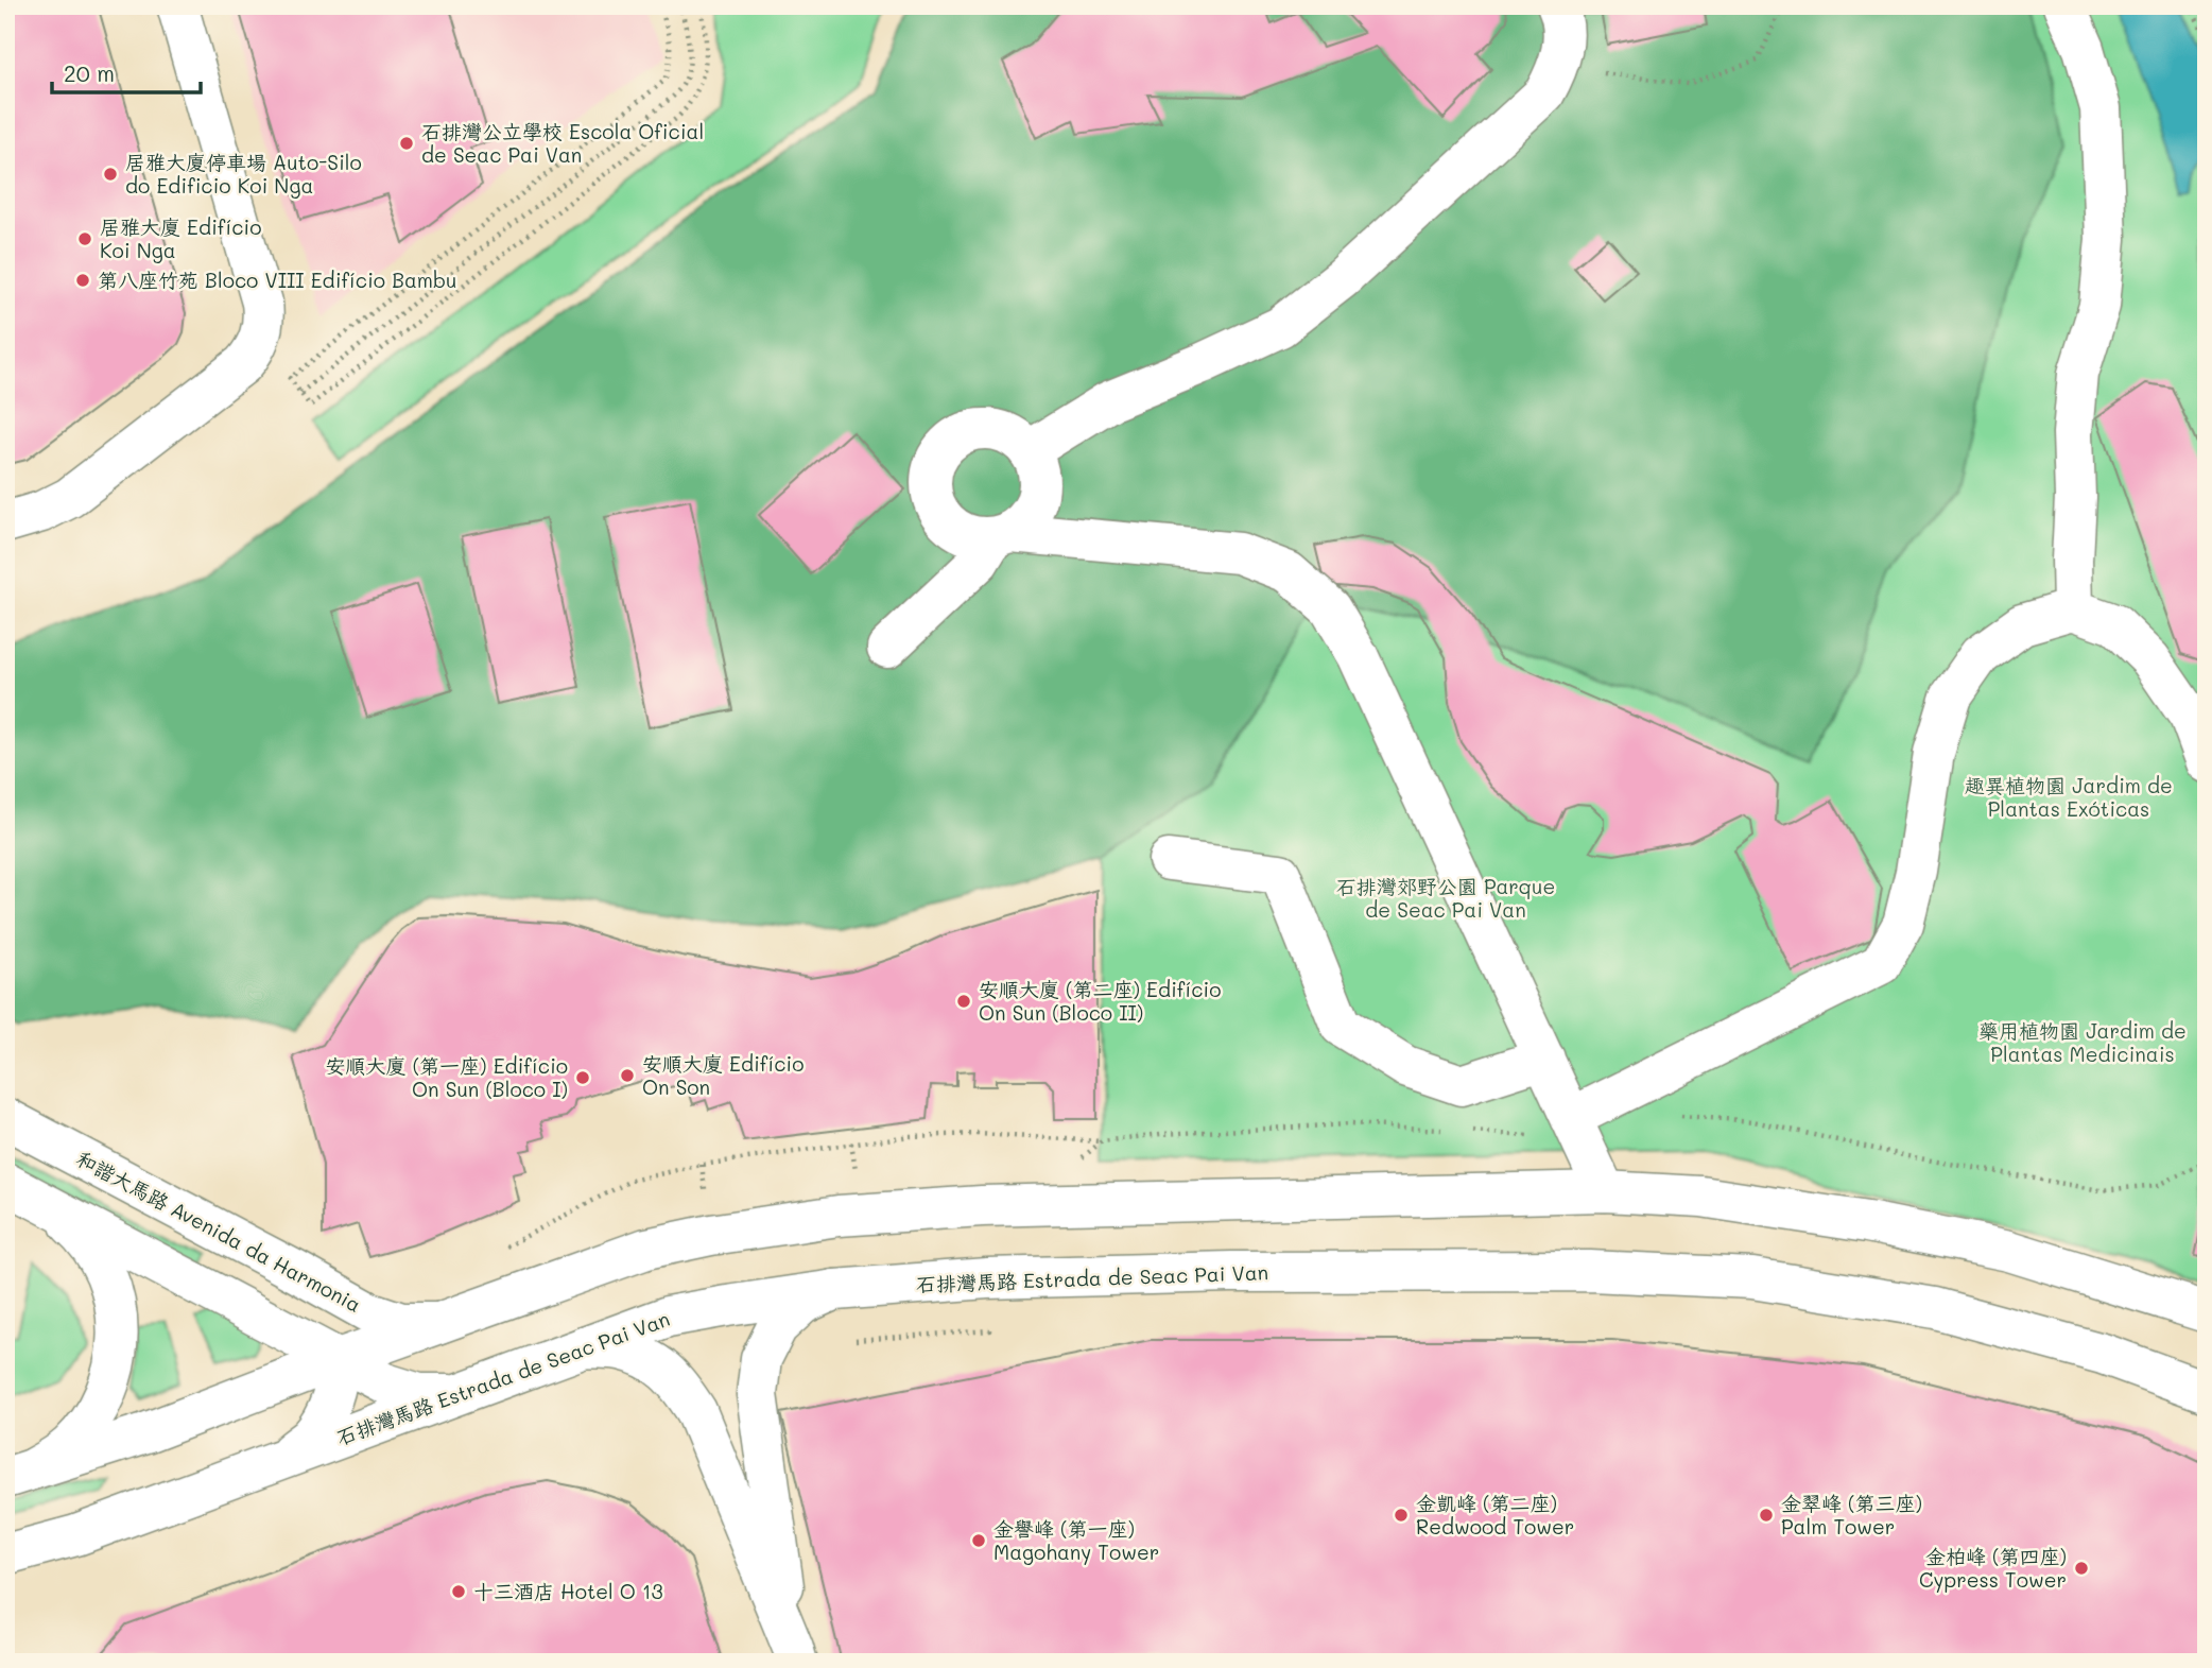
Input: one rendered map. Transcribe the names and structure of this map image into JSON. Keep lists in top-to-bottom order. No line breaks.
{"streets":{"street":["和諧大馬路 Avenida da Harmonia","石排灣馬路 Estrada de Seac Pai Van"]},"parks":["趣異植物園 Jardim de Plantas Exóticas","石排灣郊野公園 Parque de Seac Pai Van","藥用植物園 Jardim de Plantas Medicinais"],"places":["石排灣公立學校 Escola Oficial de Seac Pai Van","居雅大廈停車場 Auto-Silo do Edificio Koi Nga","居雅大廈 Edifício Koi Nga","第八座竹苑 Bloco VIII Edifício Bambu","安順大廈 (第二座) Edifício On Sun (Bloco II)","安順大廈 Edifício On Son","安順大廈 (第一座) Edifício On Sun (Bloco I)","金凱峰 (第二座) Redwood Tower","金翠峰 (第三座) Palm Tower","金譽峰 (第一座) Magohany Tower","金柏峰 (第四座) Cypress Tower","十三酒店 Hotel O 13"],"scale_bar":"20 m"}
